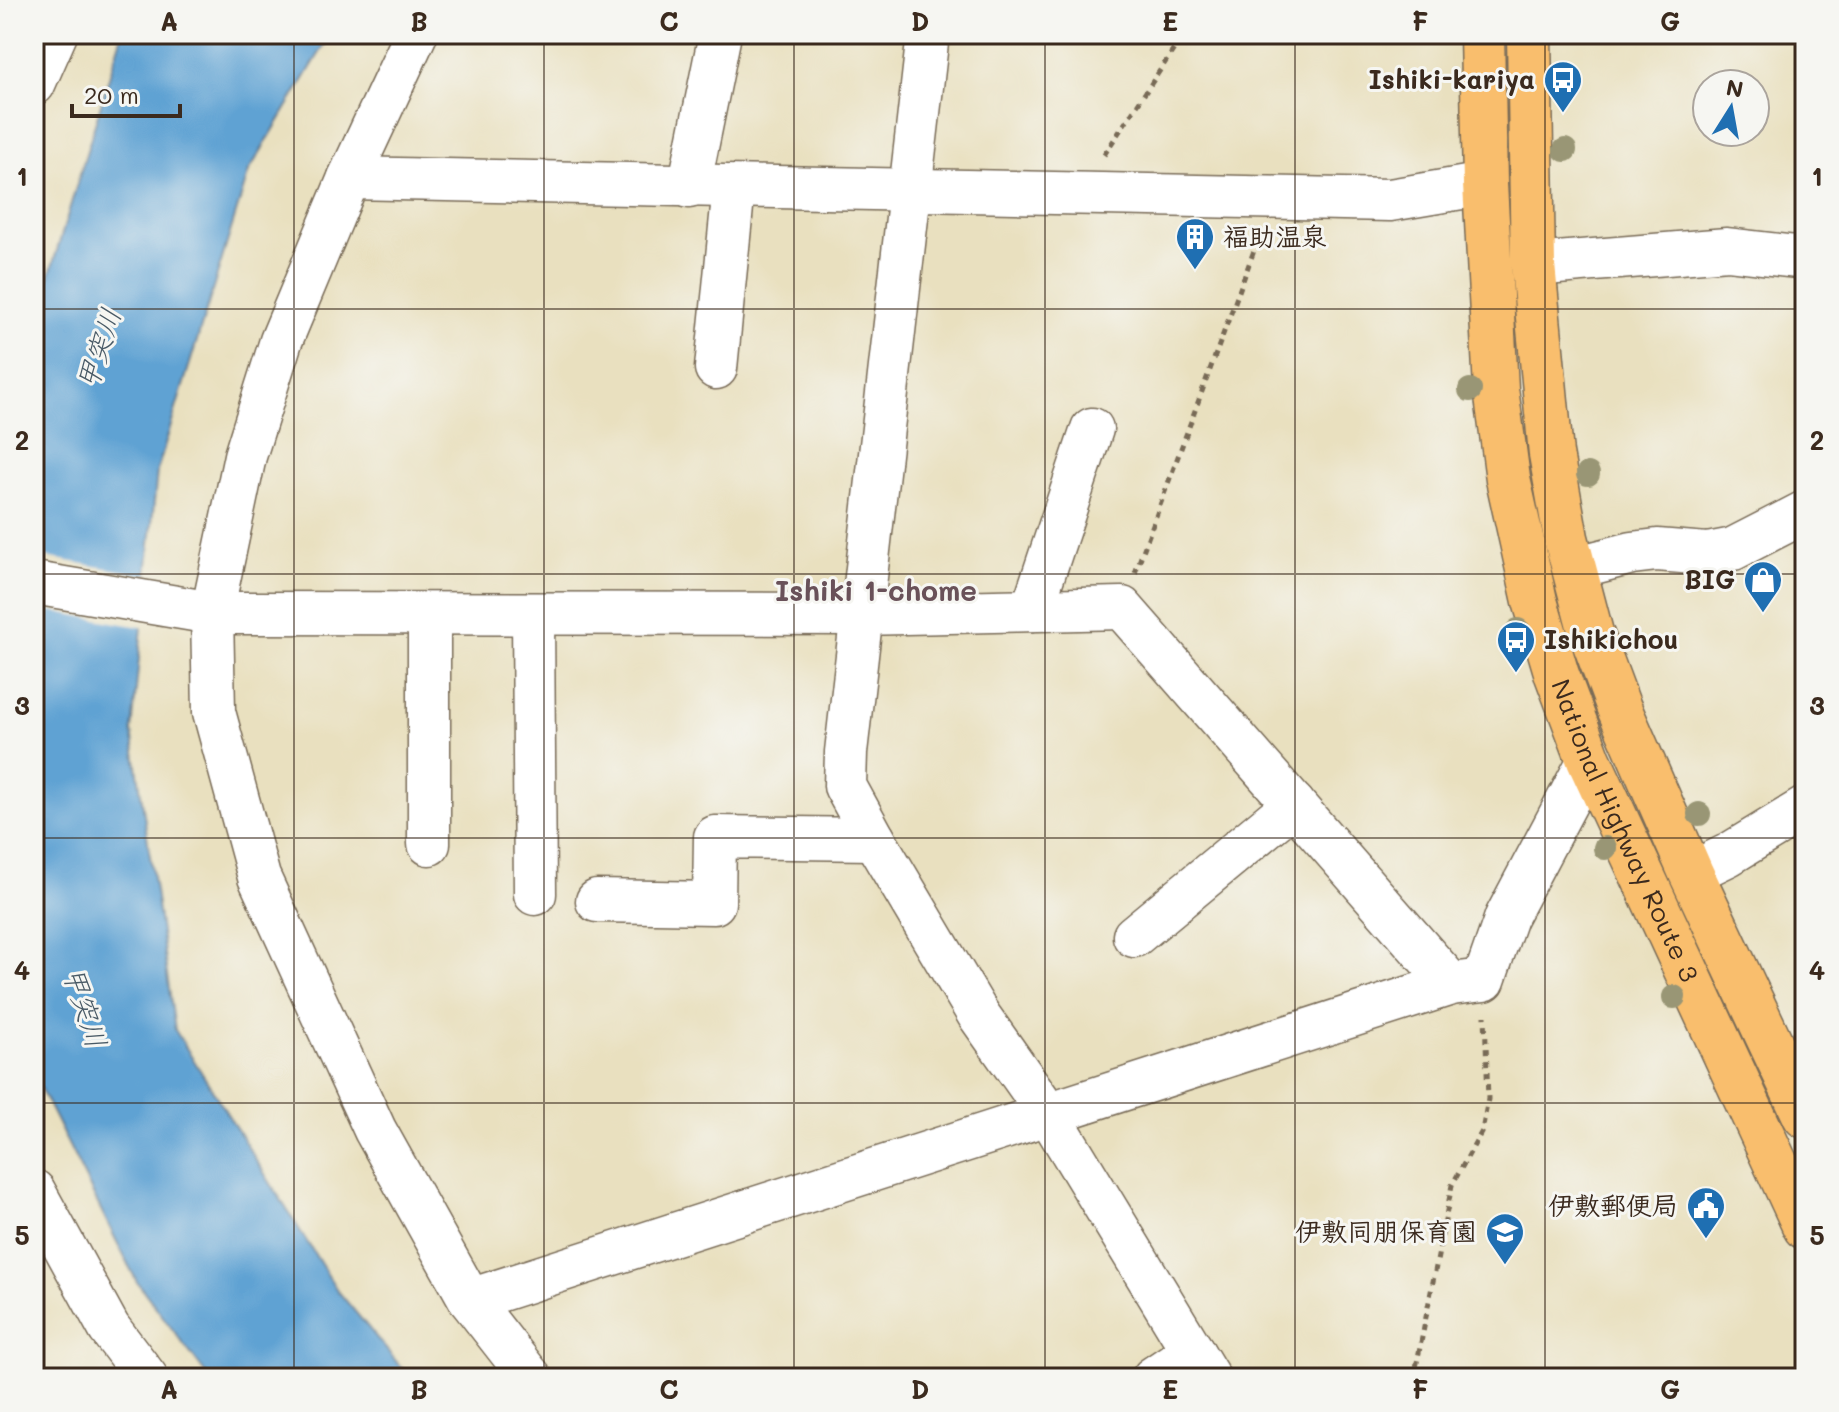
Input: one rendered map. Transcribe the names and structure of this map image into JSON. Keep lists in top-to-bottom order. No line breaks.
{"streets":{"highway":["National Highway Route 3"]},"districts":["Ishiki 1-chome"],"water":["甲突川"],"places":{"bus stop":["Ishiki-kariya","Ishikichou"],"building":["福助温泉"],"shop":["BIG"],"public building":["伊敷郵便局"],"school or university":["伊敷同朋保育園"]},"scale_bar":"20 m","north":"top","grid":{"columns":["A","B","C","D","E","F","G"],"rows":["1","2","3","4","5"]}}
